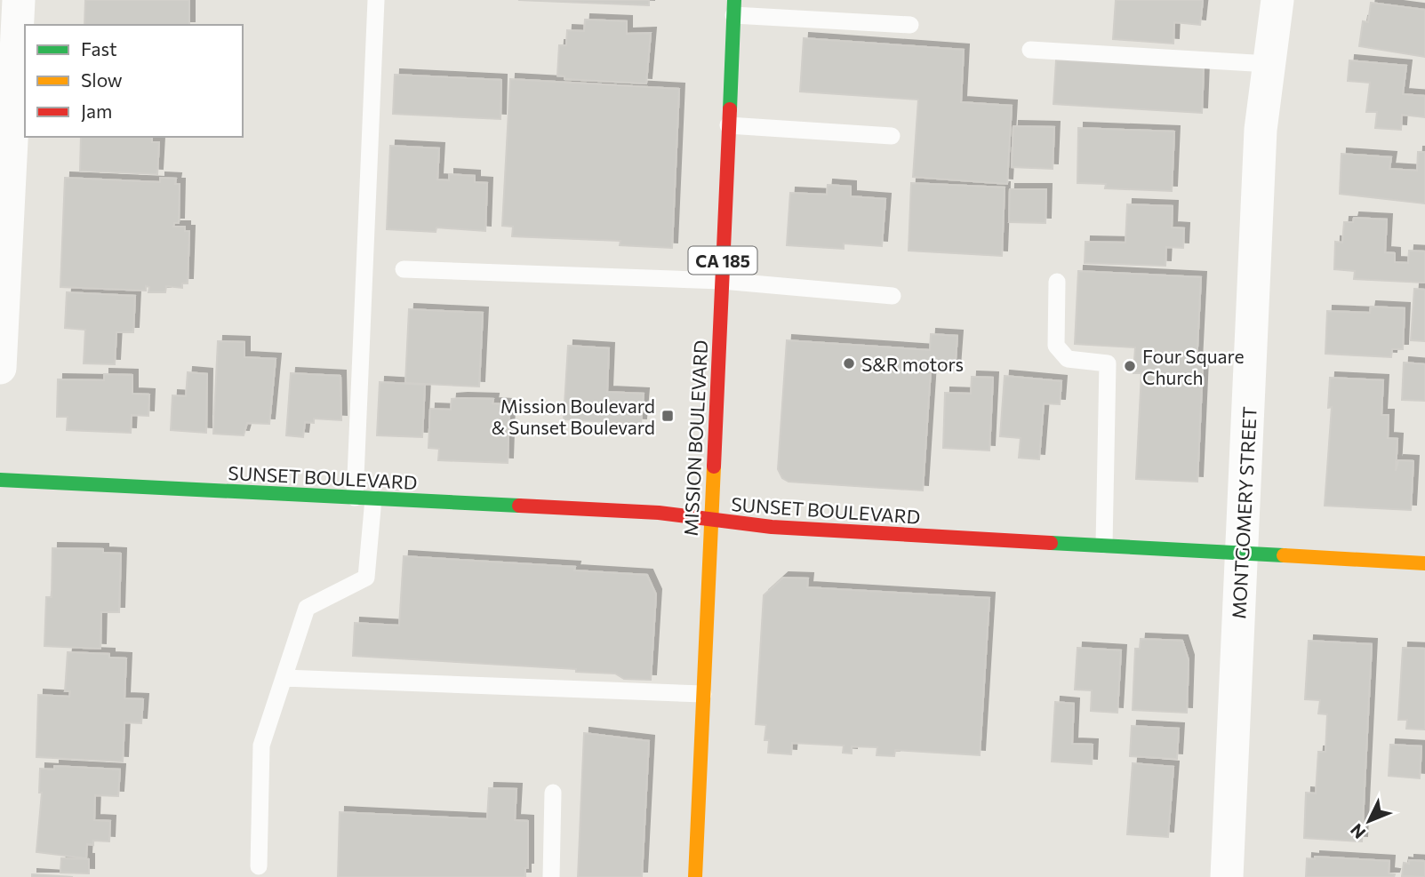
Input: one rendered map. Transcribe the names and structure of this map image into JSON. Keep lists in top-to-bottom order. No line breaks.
{"streets":{"street":["CA 185","MISSION BOULEVARD","SUNSET BOULEVARD","MONTGOMERY STREET"]},"crossings":[["MISSION BOULEVARD","SUNSET BOULEVARD"],["SUNSET BOULEVARD","MONTGOMERY STREET"]],"places":{"other":["S&R motors","Four Square Church"],"transit":["Mission Boulevard & Sunset Boulevard"]},"legend":["Fast","Slow","Jam"],"north":"bottom left"}
